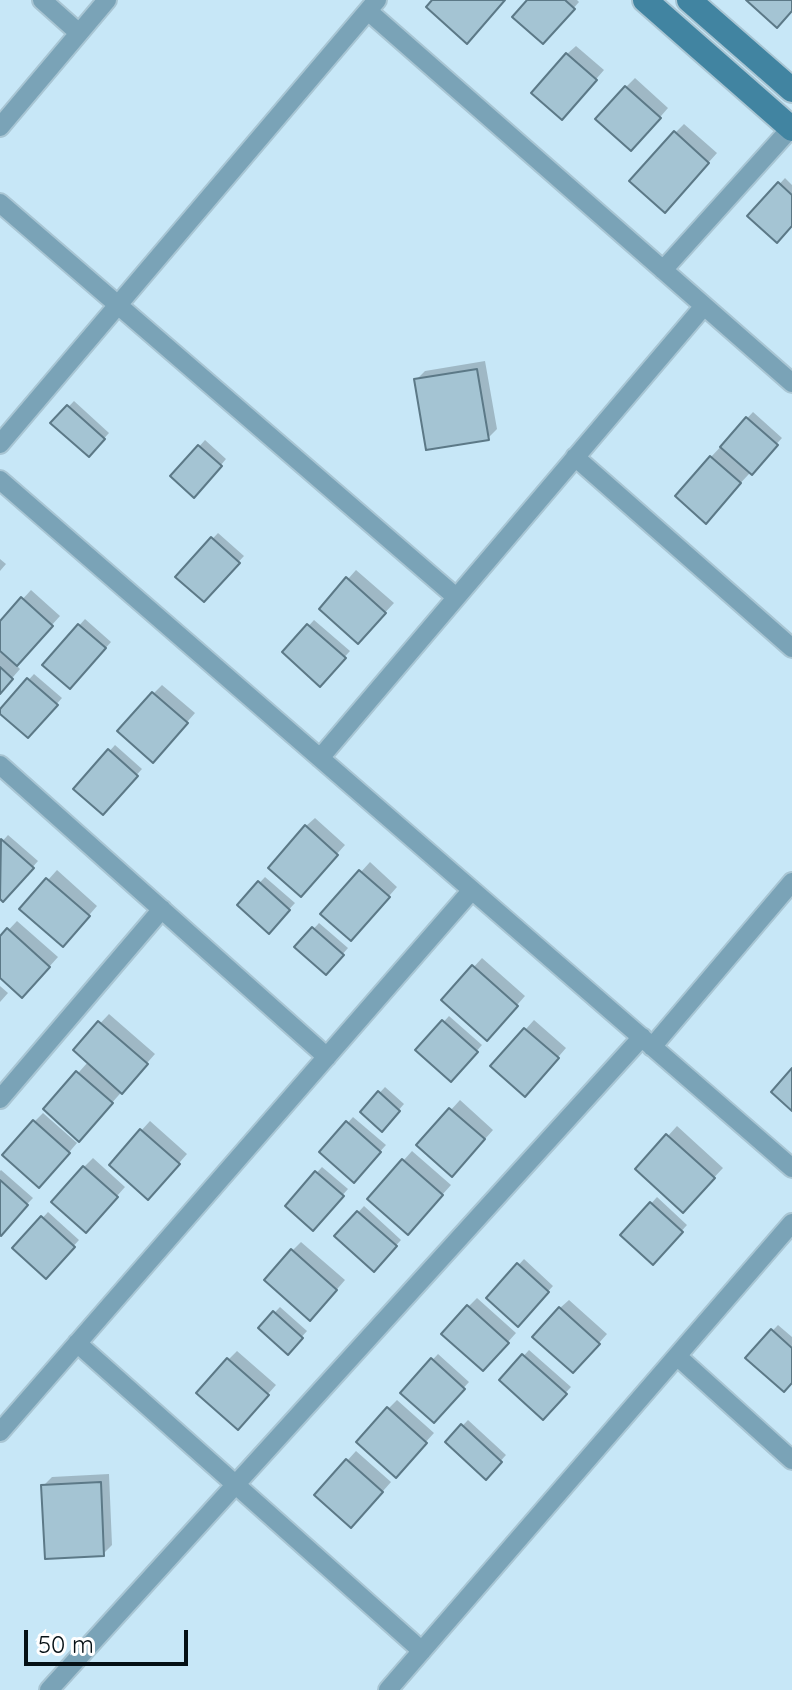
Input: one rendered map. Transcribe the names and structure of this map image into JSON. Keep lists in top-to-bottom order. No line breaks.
{"scale_bar":"50 m"}
